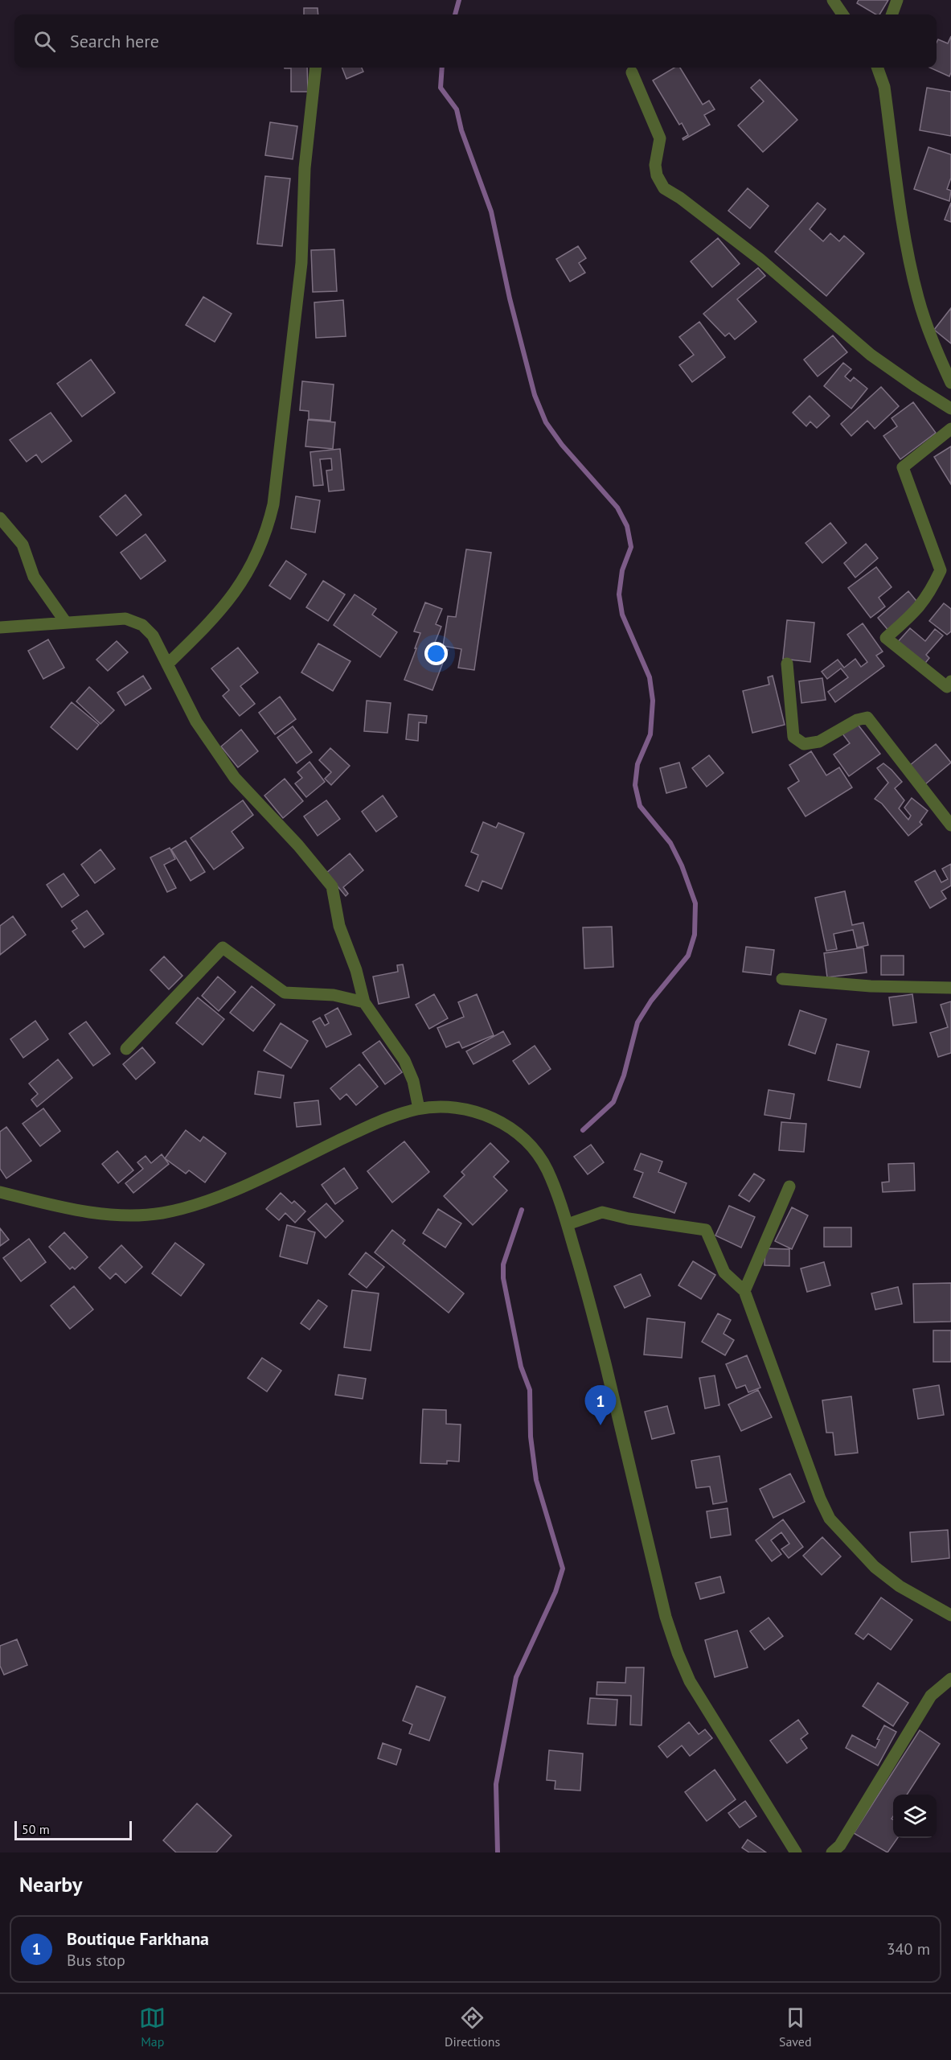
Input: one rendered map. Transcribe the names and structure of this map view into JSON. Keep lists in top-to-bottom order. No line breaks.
{"scale_bar":"50 m","page":{"search":"Search here","pins":"1","scale":"50 m","heading":"Nearby","list":[{"mark":"1","name":"Boutique Farkhana","note":"Bus stop","value":"340 m"}],"nav":["Map","Directions","Saved"]}}
